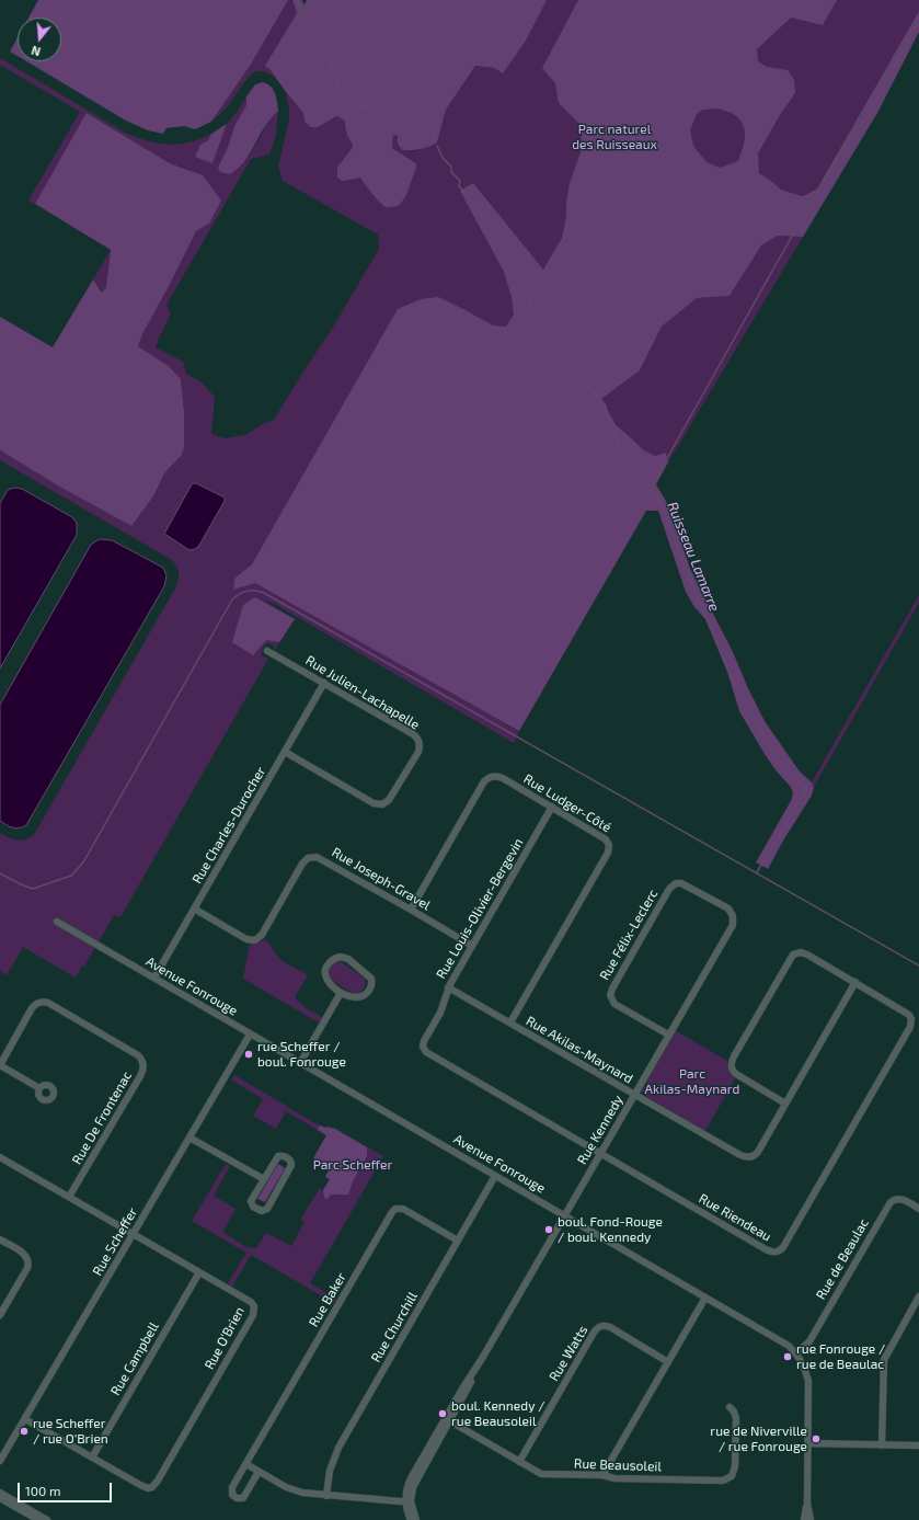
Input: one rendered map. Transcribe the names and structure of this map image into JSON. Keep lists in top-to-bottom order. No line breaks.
{"streets":{"street":["Rue Julien-Lachapelle","Rue Ludger-Côté","Rue Charles-Durocher","Rue Joseph-Gravel","Rue Louis-Olivier-Bergevin","Rue Félix-Leclerc","Avenue Fonrouge","Rue Akilas-Maynard","Rue De Frontenac","Rue Kennedy","Rue Riendeau","Rue Scheffer","Rue de Beaulac","Rue Baker","Rue Churchill","Rue O'Brien","Rue Watts","Rue Campbell","Rue Beausoleil"]},"crossings":[["Rue Julien-Lachapelle","Rue Charles-Durocher"],["Rue Ludger-Côté","Rue Joseph-Gravel"],["Rue Ludger-Côté","Rue Louis-Olivier-Bergevin"],["Rue Ludger-Côté","Rue Akilas-Maynard"],["Rue Charles-Durocher","Rue Joseph-Gravel"],["Rue Charles-Durocher","Avenue Fonrouge"],["Rue Joseph-Gravel","Rue Louis-Olivier-Bergevin"],["Rue Louis-Olivier-Bergevin","Rue Akilas-Maynard"],["Rue Louis-Olivier-Bergevin","Rue Riendeau"],["Rue Félix-Leclerc","Rue Kennedy"],["Avenue Fonrouge","Rue Kennedy"],["Avenue Fonrouge","Rue Scheffer"],["Avenue Fonrouge","Rue de Beaulac"],["Avenue Fonrouge","Rue Churchill"],["Rue Akilas-Maynard","Rue Kennedy"],["Rue Akilas-Maynard","Rue Riendeau"],["Rue De Frontenac","Rue O'Brien"],["Rue Kennedy","Rue Riendeau"],["Rue Kennedy","Rue Beausoleil"],["Rue Scheffer","Rue O'Brien"],["Rue Baker","Rue Churchill"],["Rue O'Brien","Rue Campbell"],["Rue Watts","Rue Beausoleil"]],"water":["Ruisseau Lamarre"],"parks":["Parc naturel des Ruisseaux","Parc Akilas-Maynard","Parc Scheffer"],"places":["rue Scheffer / boul. Fonrouge","boul. Fond-Rouge / boul. Kennedy","rue Fonrouge / rue de Beaulac","boul. Kennedy / rue Beausoleil","rue Scheffer / rue O'Brien","rue de Niverville / rue Fonrouge"],"scale_bar":"100 m","north":"bottom"}
